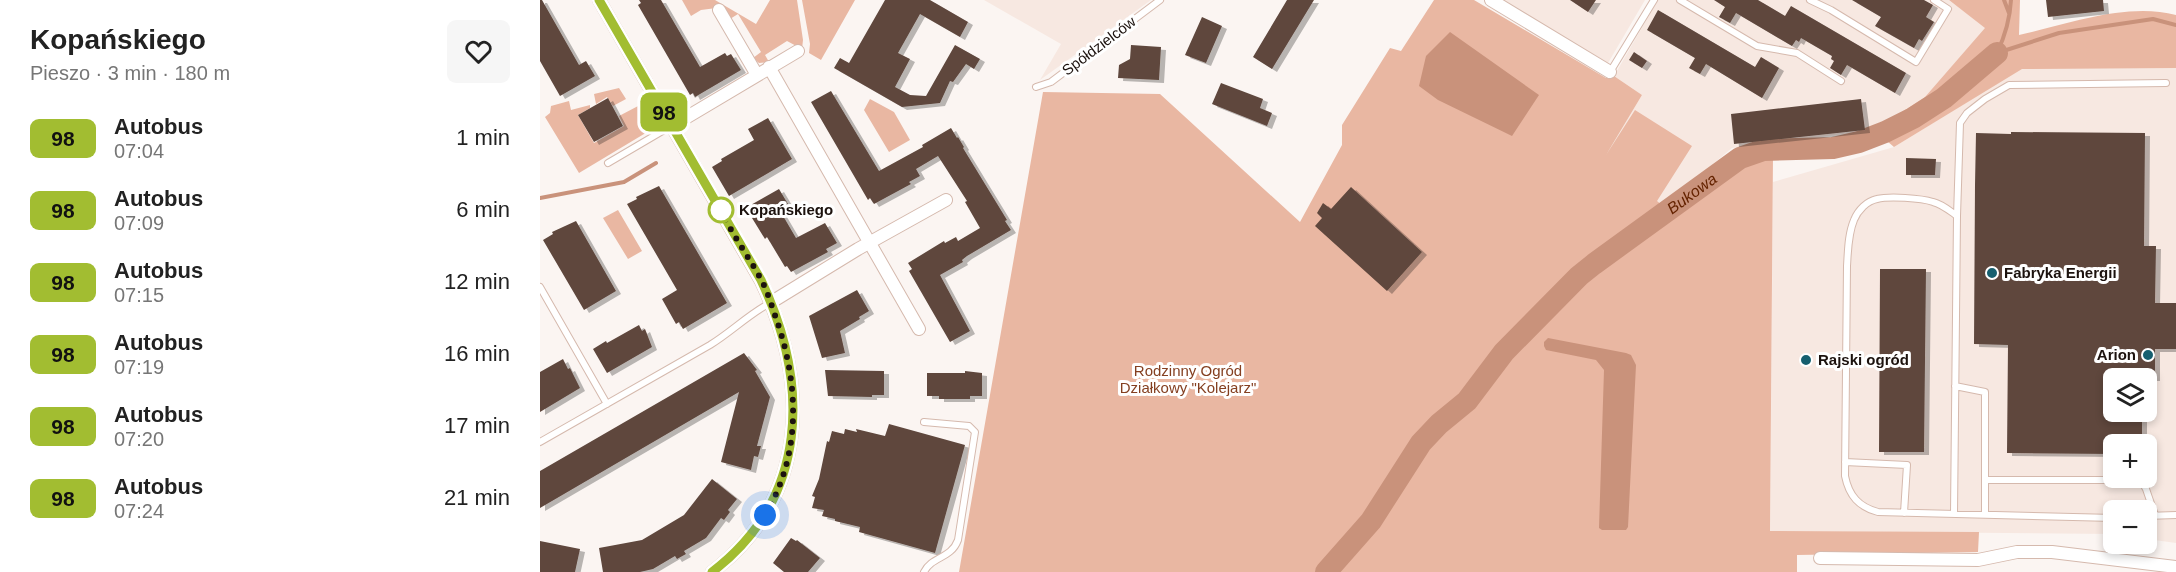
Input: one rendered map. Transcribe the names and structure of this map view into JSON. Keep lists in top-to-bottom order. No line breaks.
{"streets":{"lane":["Spółdzielców"]},"water":["Bukowa"],"parks":["Rodzinny Ogród Działkowy \"Kolejarz\""],"places":["Kopańskiego","Fabryka Energii","Arion","Rajski ogród"],"lines":["bus line 98"],"page":{"heading":["Kopańskiego","Pieszo · 3 min · 180 m"],"on_map":"98","list":[{"mark":"98","name":"Autobus","note":"07:04","value":"1 min"},{"mark":"98","name":"Autobus","note":"07:09","value":"6 min"},{"mark":"98","name":"Autobus","note":"07:15","value":"12 min"},{"mark":"98","name":"Autobus","note":"07:19","value":"16 min"},{"mark":"98","name":"Autobus","note":"07:20","value":"17 min"},{"mark":"98","name":"Autobus","note":"07:24","value":"21 min"}],"map_buttons":["+","−"]}}
